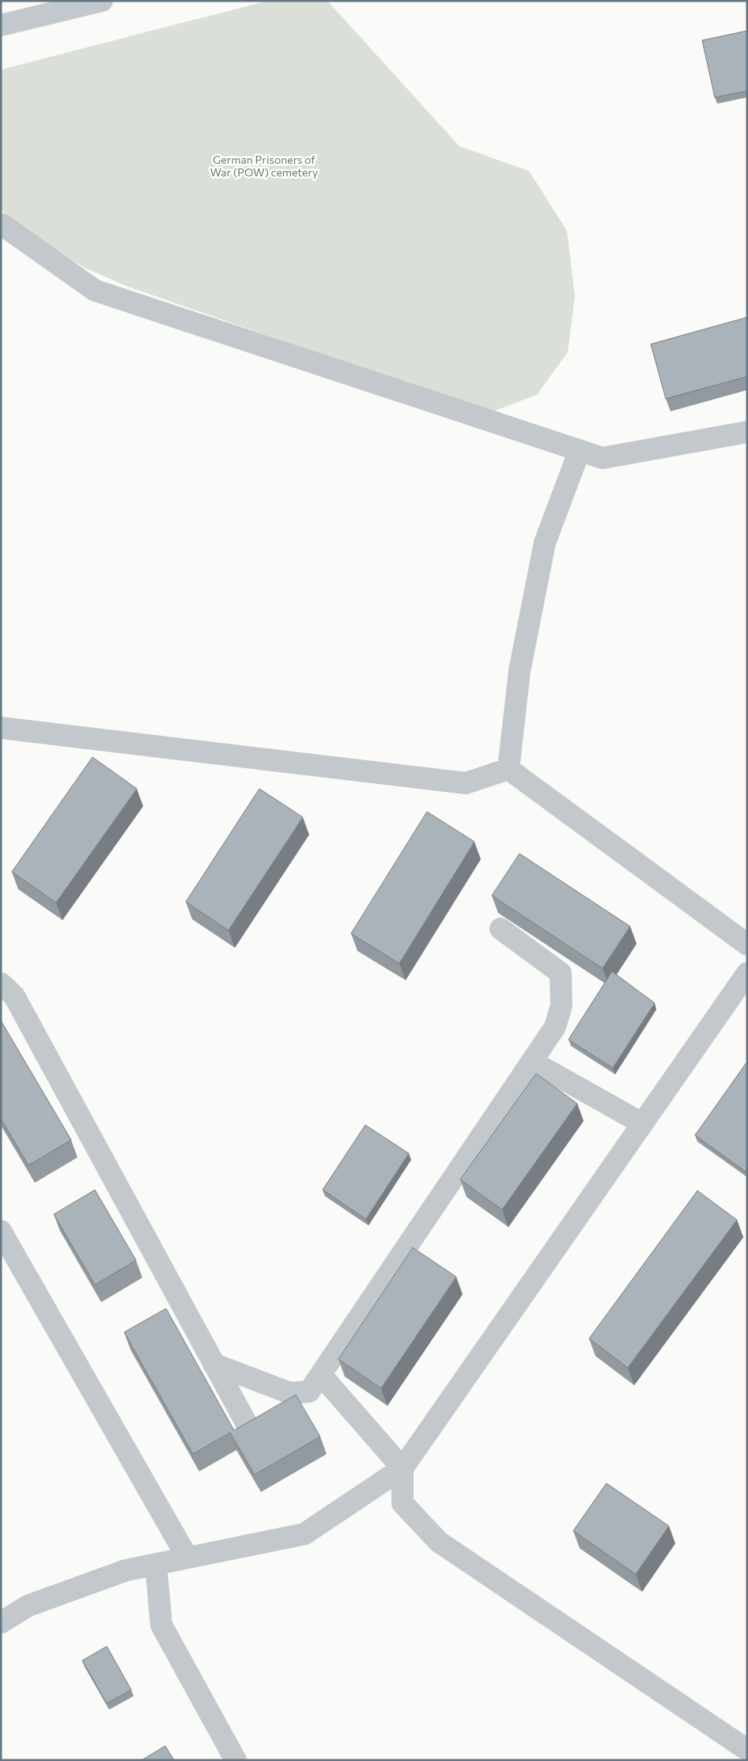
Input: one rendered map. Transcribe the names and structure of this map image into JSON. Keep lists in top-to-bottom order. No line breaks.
{"parks":["German Prisoners of War (POW) cemetery"]}
